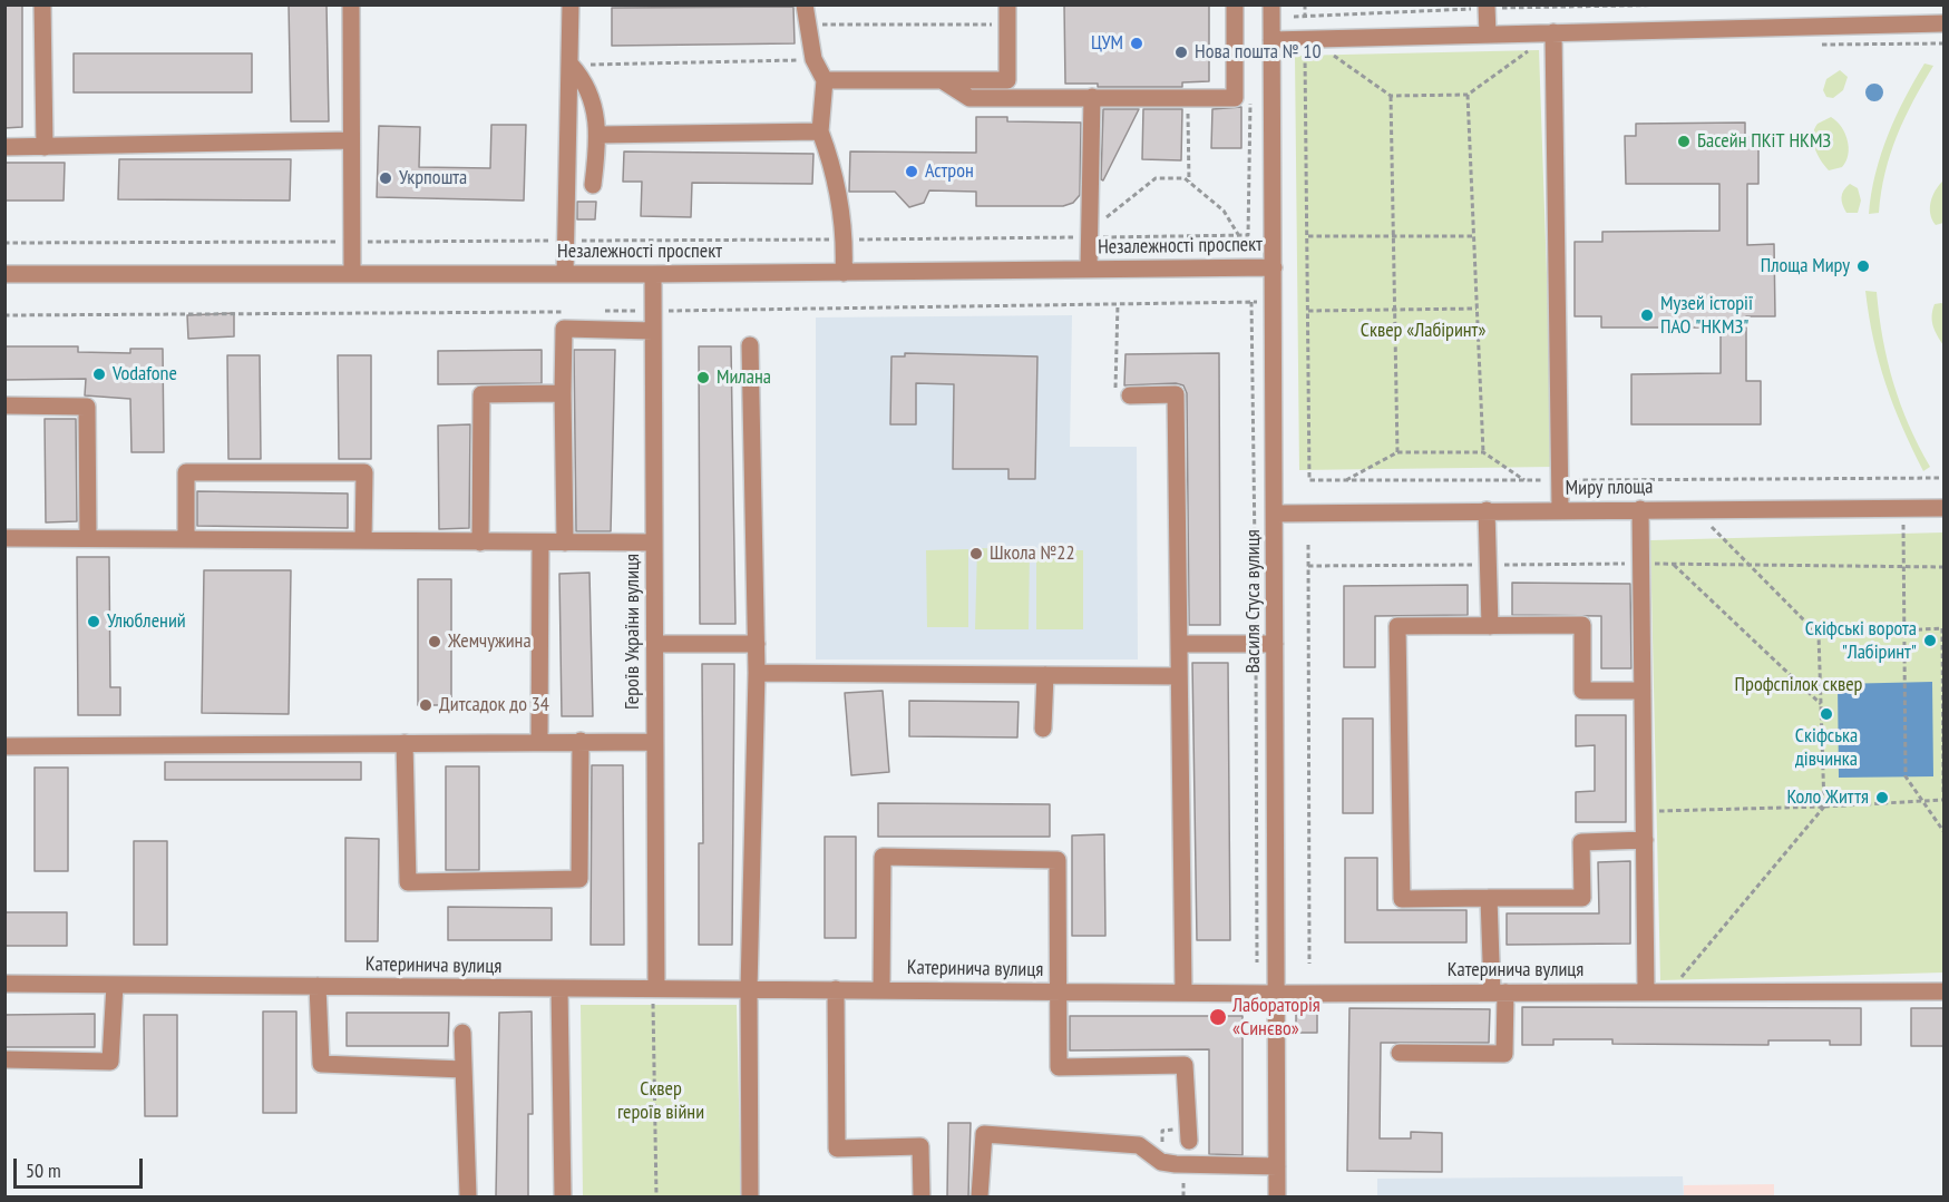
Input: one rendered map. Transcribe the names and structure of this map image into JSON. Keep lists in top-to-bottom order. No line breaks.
{"streets":{"street":["Незалежності проспект","Миру площа","Василя Стуса вулиця","Героїв України вулиця","Катеринича вулиця"]},"crossings":[["Незалежності проспект","Василя Стуса вулиця"],["Незалежності проспект","Героїв України вулиця"],["Миру площа","Василя Стуса вулиця"],["Василя Стуса вулиця","Катеринича вулиця"],["Героїв України вулиця","Катеринича вулиця"]],"parks":["Сквер «Лабіринт»","Профспілок сквер","Сквер героїв війни"],"places":["ЦУМ","Нова пошта № 10","Басейн ПКіТ НКМЗ","Астрон","Укрпошта","Площа Миру","Музей історії ПАО \"НКМЗ\"","Vodafone","Милана","Школа №22","Улюблений","Скіфські ворота \"Лабіринт\"","Жемчужина","Дитсадок до 34","Скіфська дівчинка","Коло Життя","Лабораторія «Синєво»"],"scale_bar":"50 m"}
